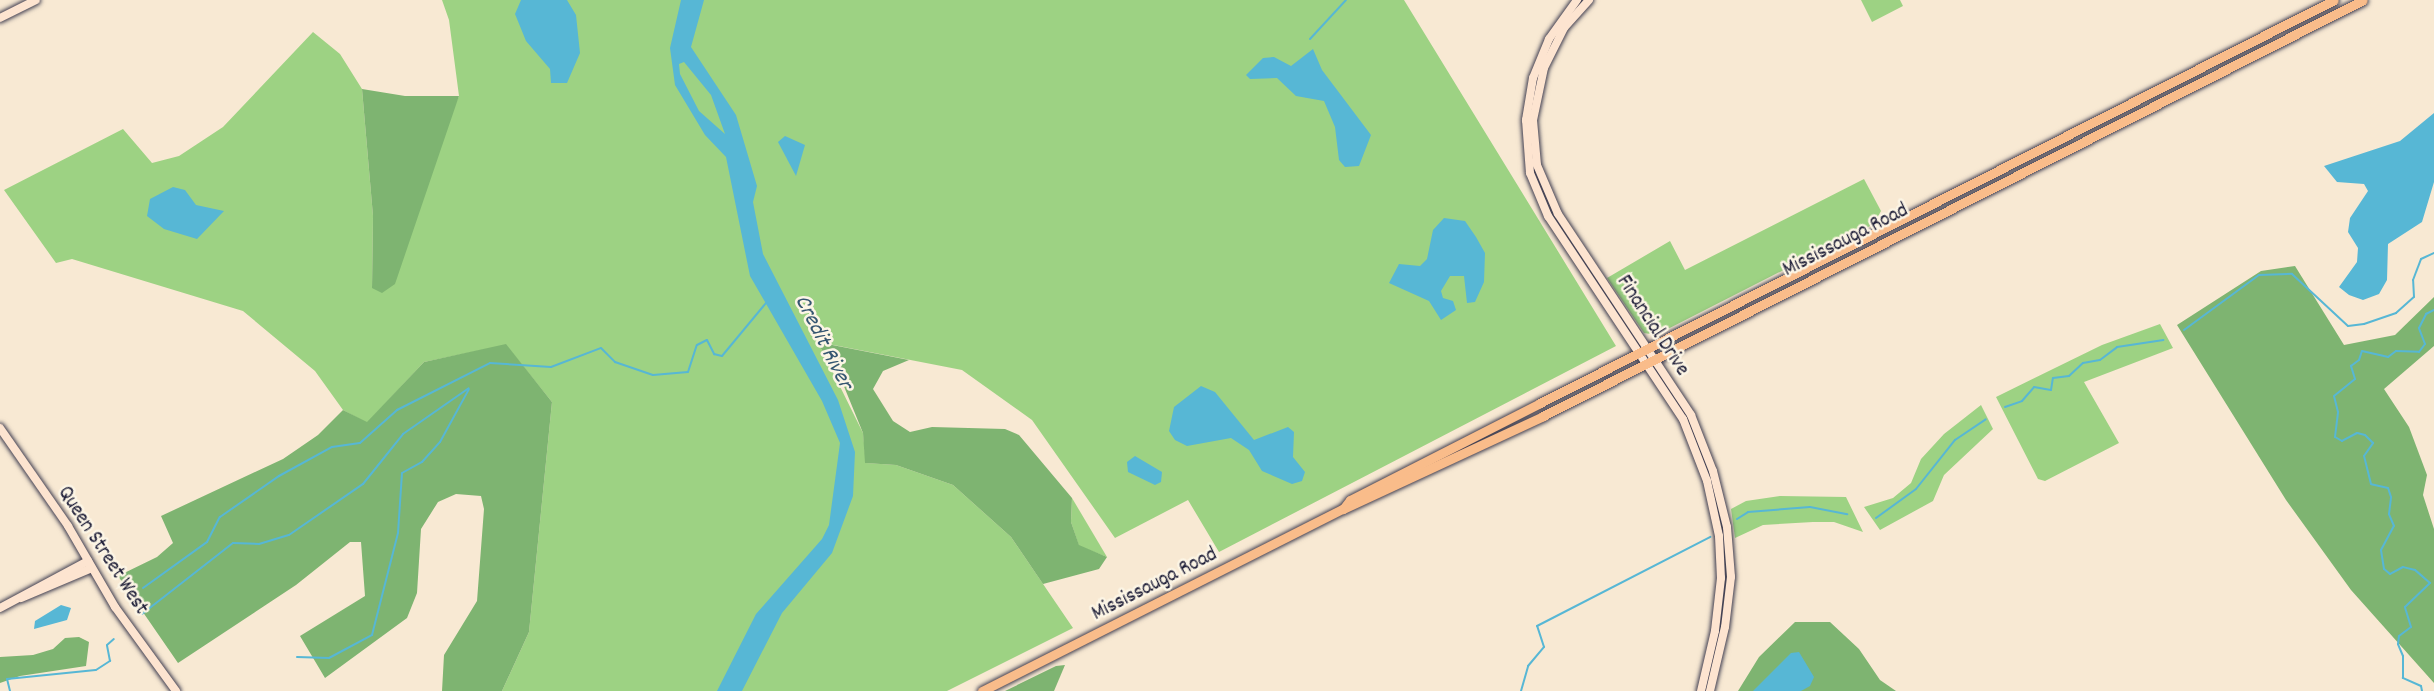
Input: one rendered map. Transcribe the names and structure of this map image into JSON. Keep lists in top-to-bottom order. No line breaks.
{"streets":{"main road":["Mississauga Road"],"street":["Financial Drive","Queen Street West"]},"crossings":[["Mississauga Road","Financial Drive"]],"water":["Credit River"]}
